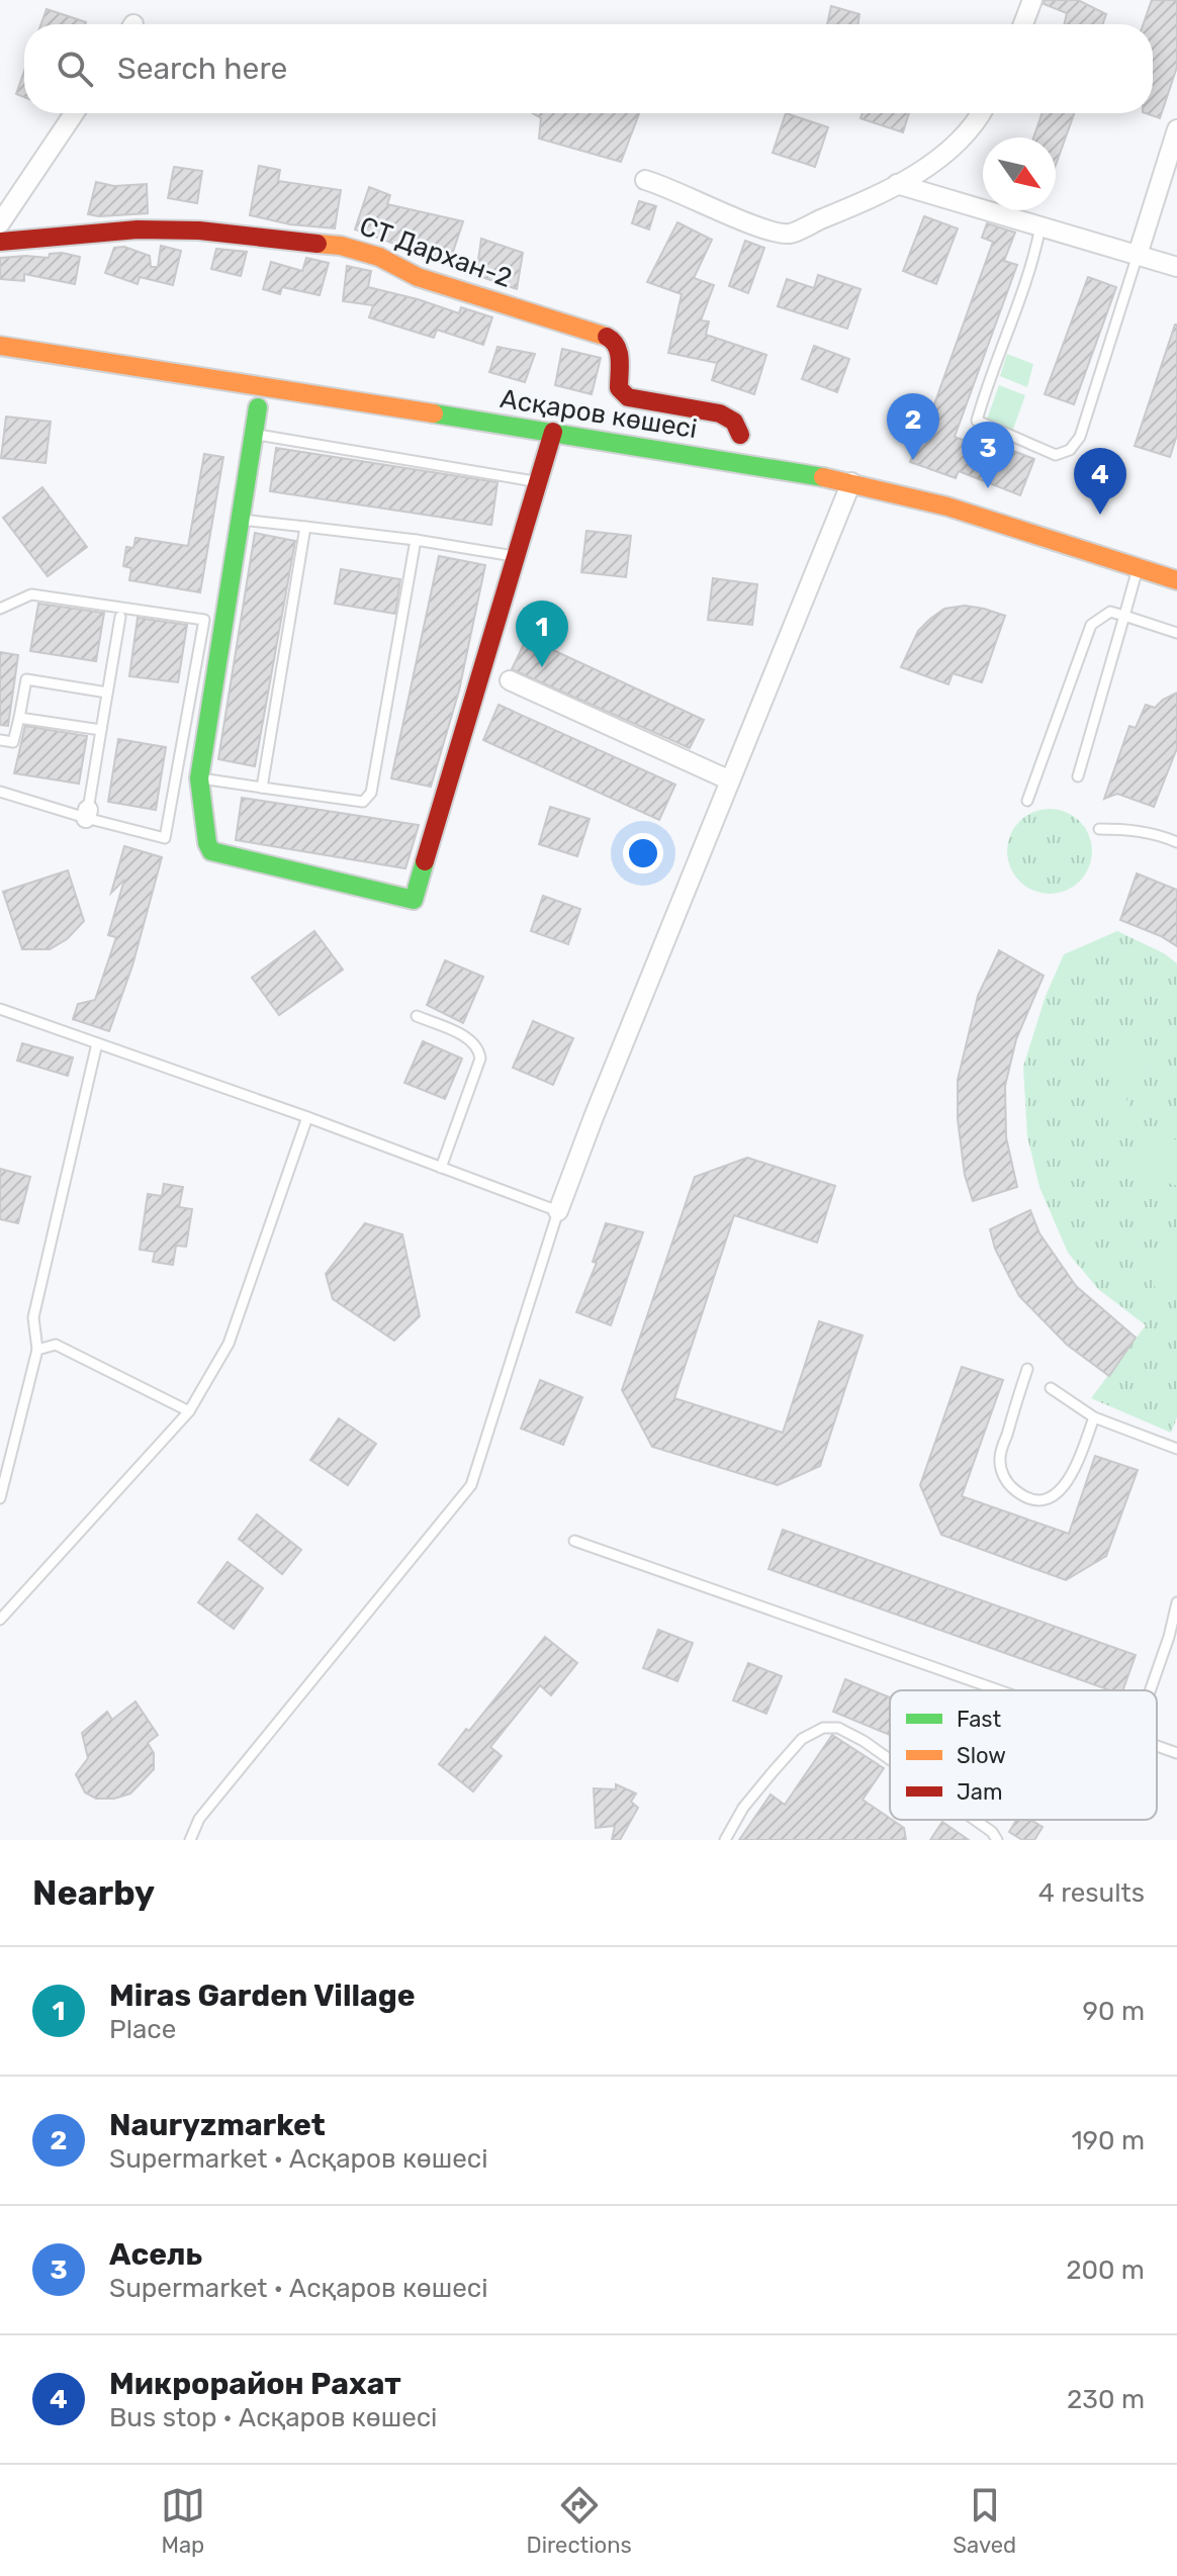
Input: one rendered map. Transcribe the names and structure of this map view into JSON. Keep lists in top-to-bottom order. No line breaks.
{"streets":{"street":["СТ Дархан-2","Асқаров көшесі"]},"legend":["Fast","Slow","Jam"],"north":"bottom right","page":{"search":"Search here","pins":["2","3","4","1"],"heading":["Nearby","4 results"],"list":[{"mark":"1","name":"Miras Garden Village","note":"Place","value":"90 m"},{"mark":"2","name":"Nauryzmarket","note":"Supermarket · Асқаров көшесі","value":"190 m"},{"mark":"3","name":"Асель","note":"Supermarket · Асқаров көшесі","value":"200 m"},{"mark":"4","name":"Микрорайон Рахат","note":"Bus stop · Асқаров көшесі","value":"230 m"}],"nav":["Map","Directions","Saved"]}}
